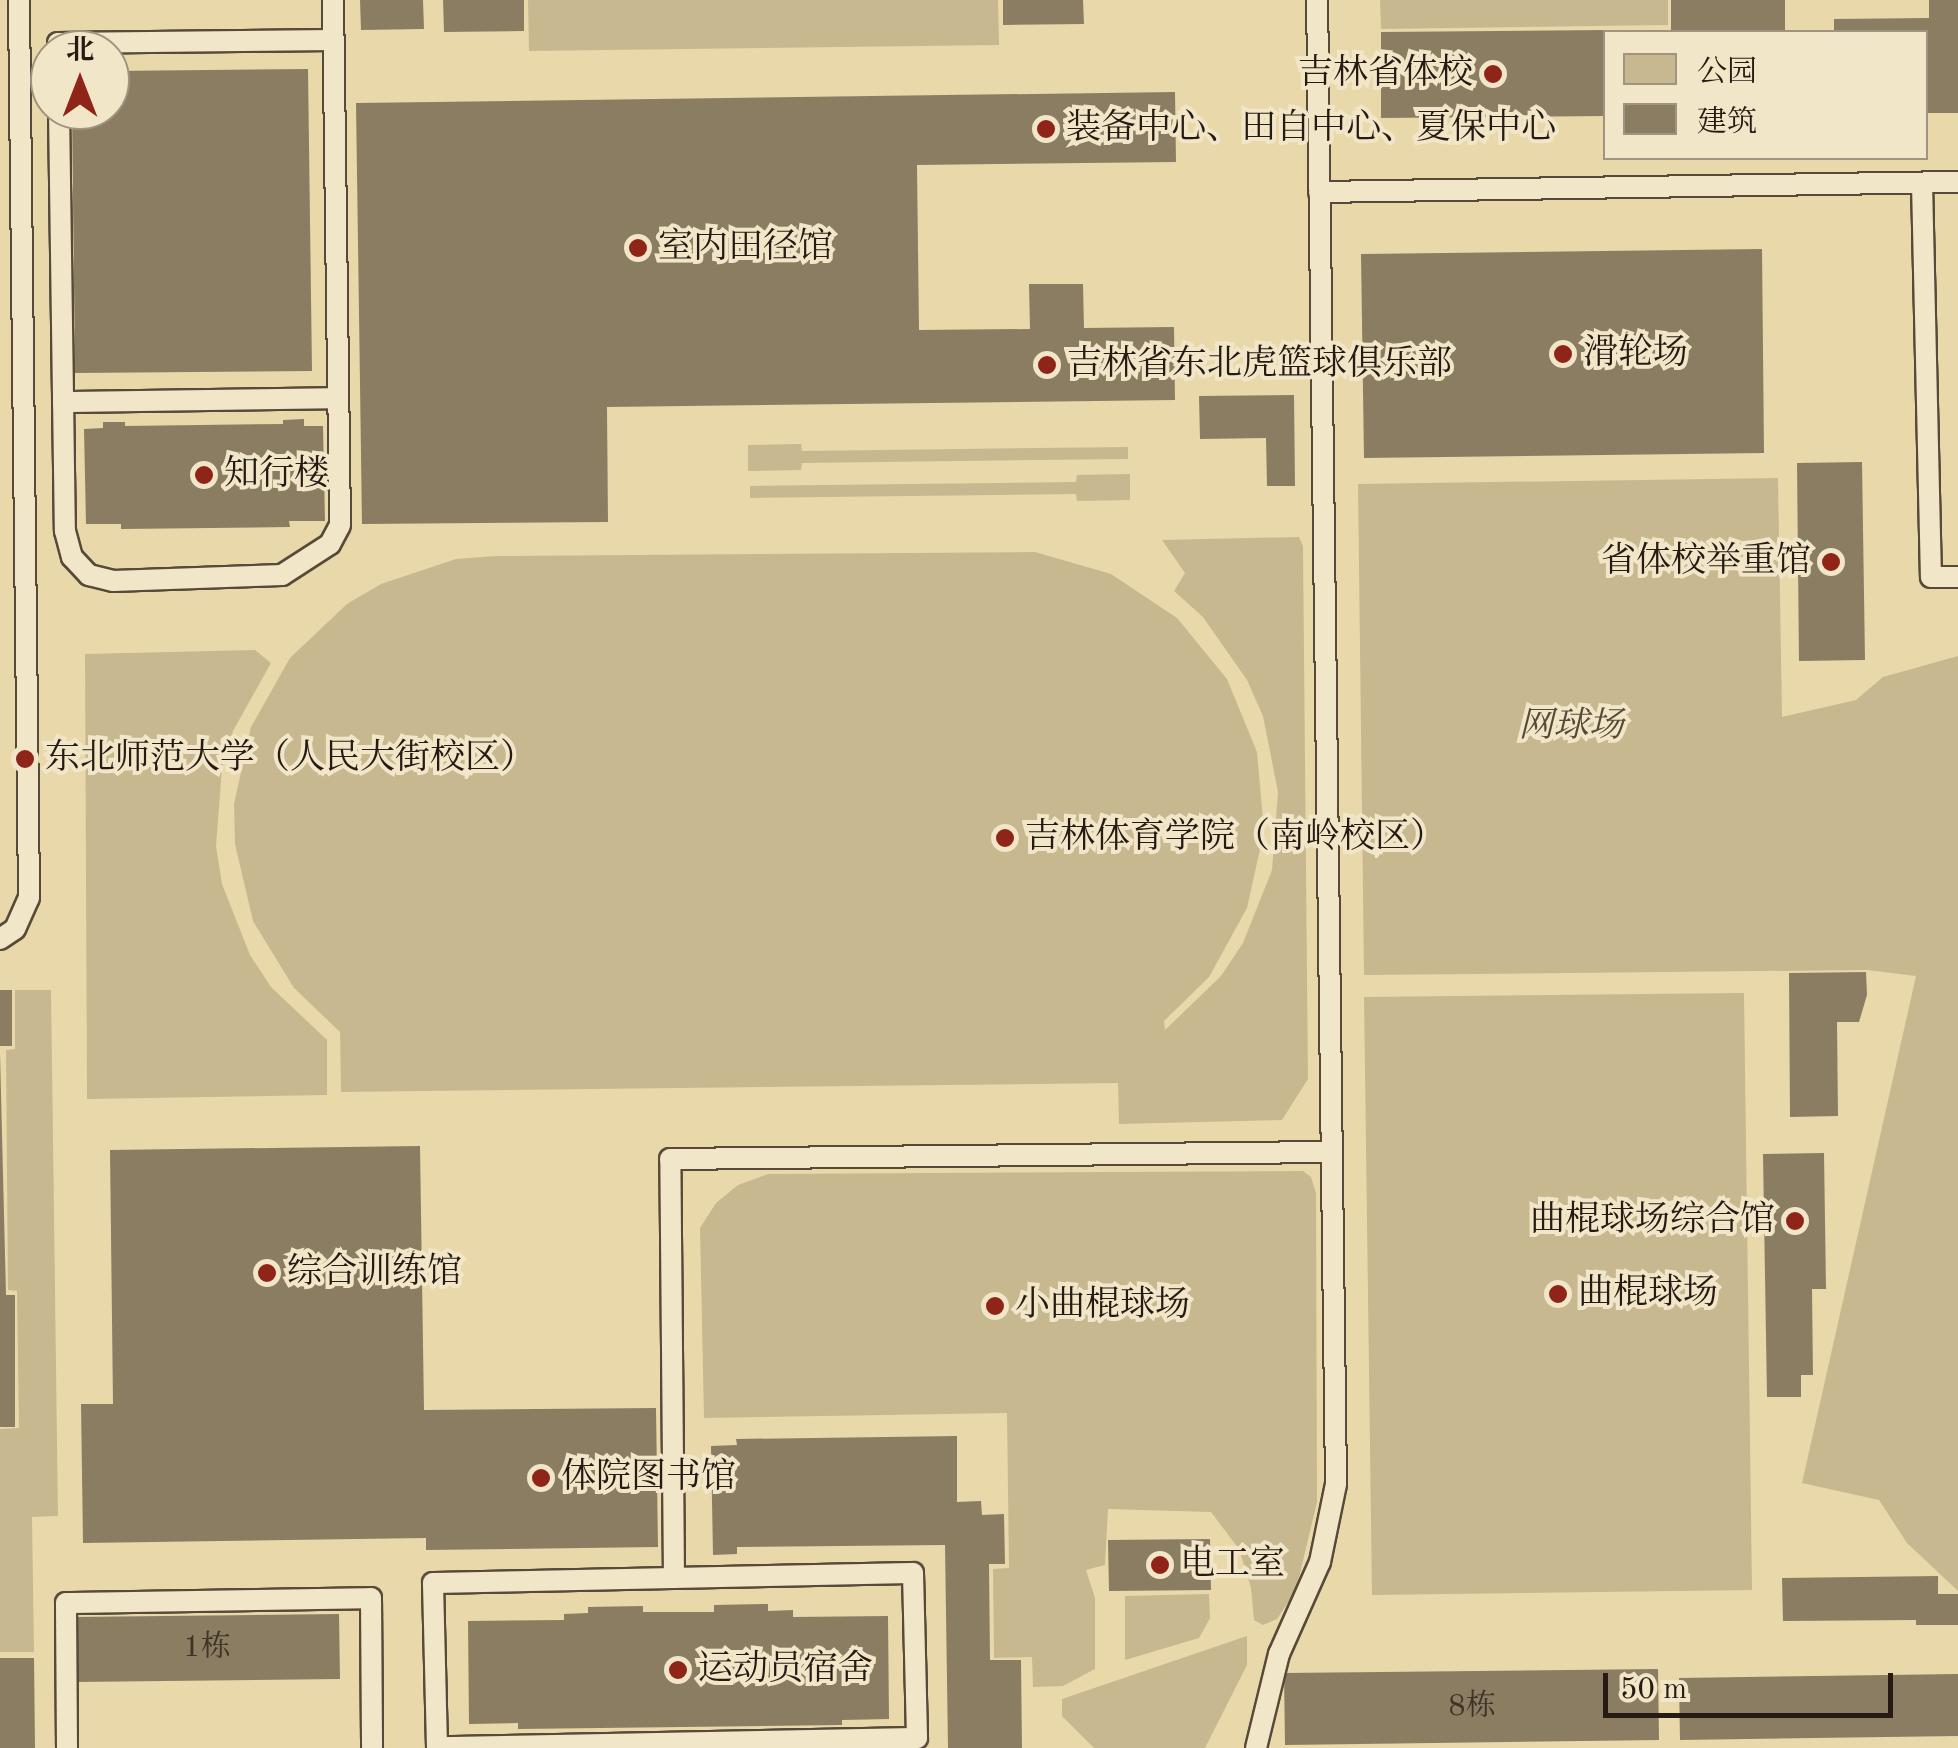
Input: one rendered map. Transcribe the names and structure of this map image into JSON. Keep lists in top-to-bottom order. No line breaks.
{"parks":["网球场"],"places":["吉林省体校","装备中心、田自中心、夏保中心","室内田径馆","滑轮场","吉林省东北虎篮球俱乐部","知行楼","省体校举重馆","东北师范大学（人民大街校区）","吉林体育学院（南岭校区）","曲棍球场综合馆","综合训练馆","曲棍球场","小曲棍球场","体院图书馆","电工室","运动员宿舍"],"house_numbers":["1栋","8栋"],"legend":["公园","建筑"],"scale_bar":"50 m","north":"top"}
